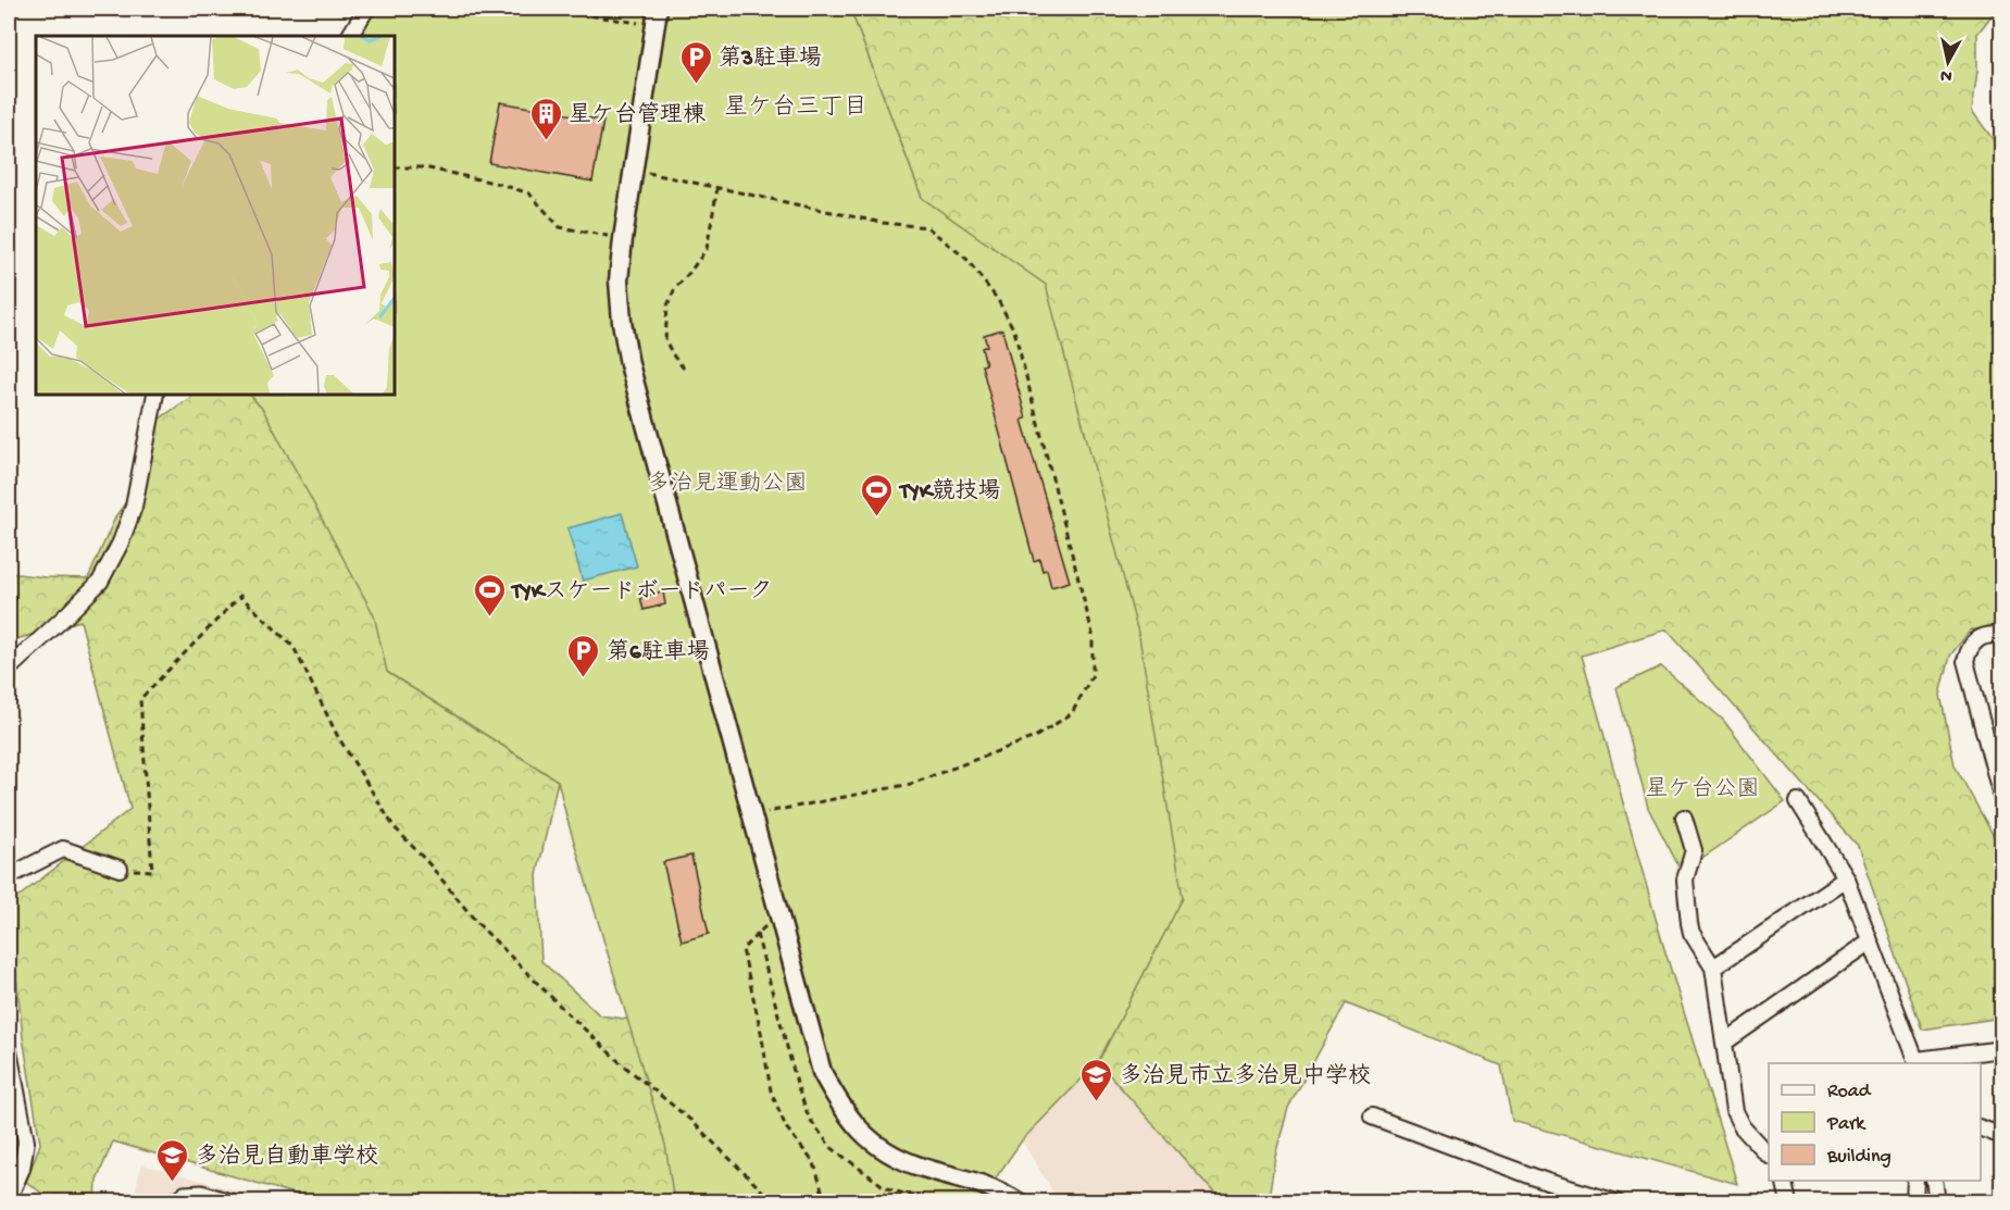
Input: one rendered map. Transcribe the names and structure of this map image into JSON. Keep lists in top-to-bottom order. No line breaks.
{"districts":["星ケ台三丁目"],"parks":["多治見運動公園","星ケ台公園"],"places":{"parking":["第3駐車場","第6駐車場"],"building":["星ケ台管理棟"],"sports":["TYK競技場","TYKスケードボードパーク"],"school or university":["多治見市立多治見中学校","多治見自動車学校"]},"legend":["Road","Park","Building"],"north":"bottom"}
